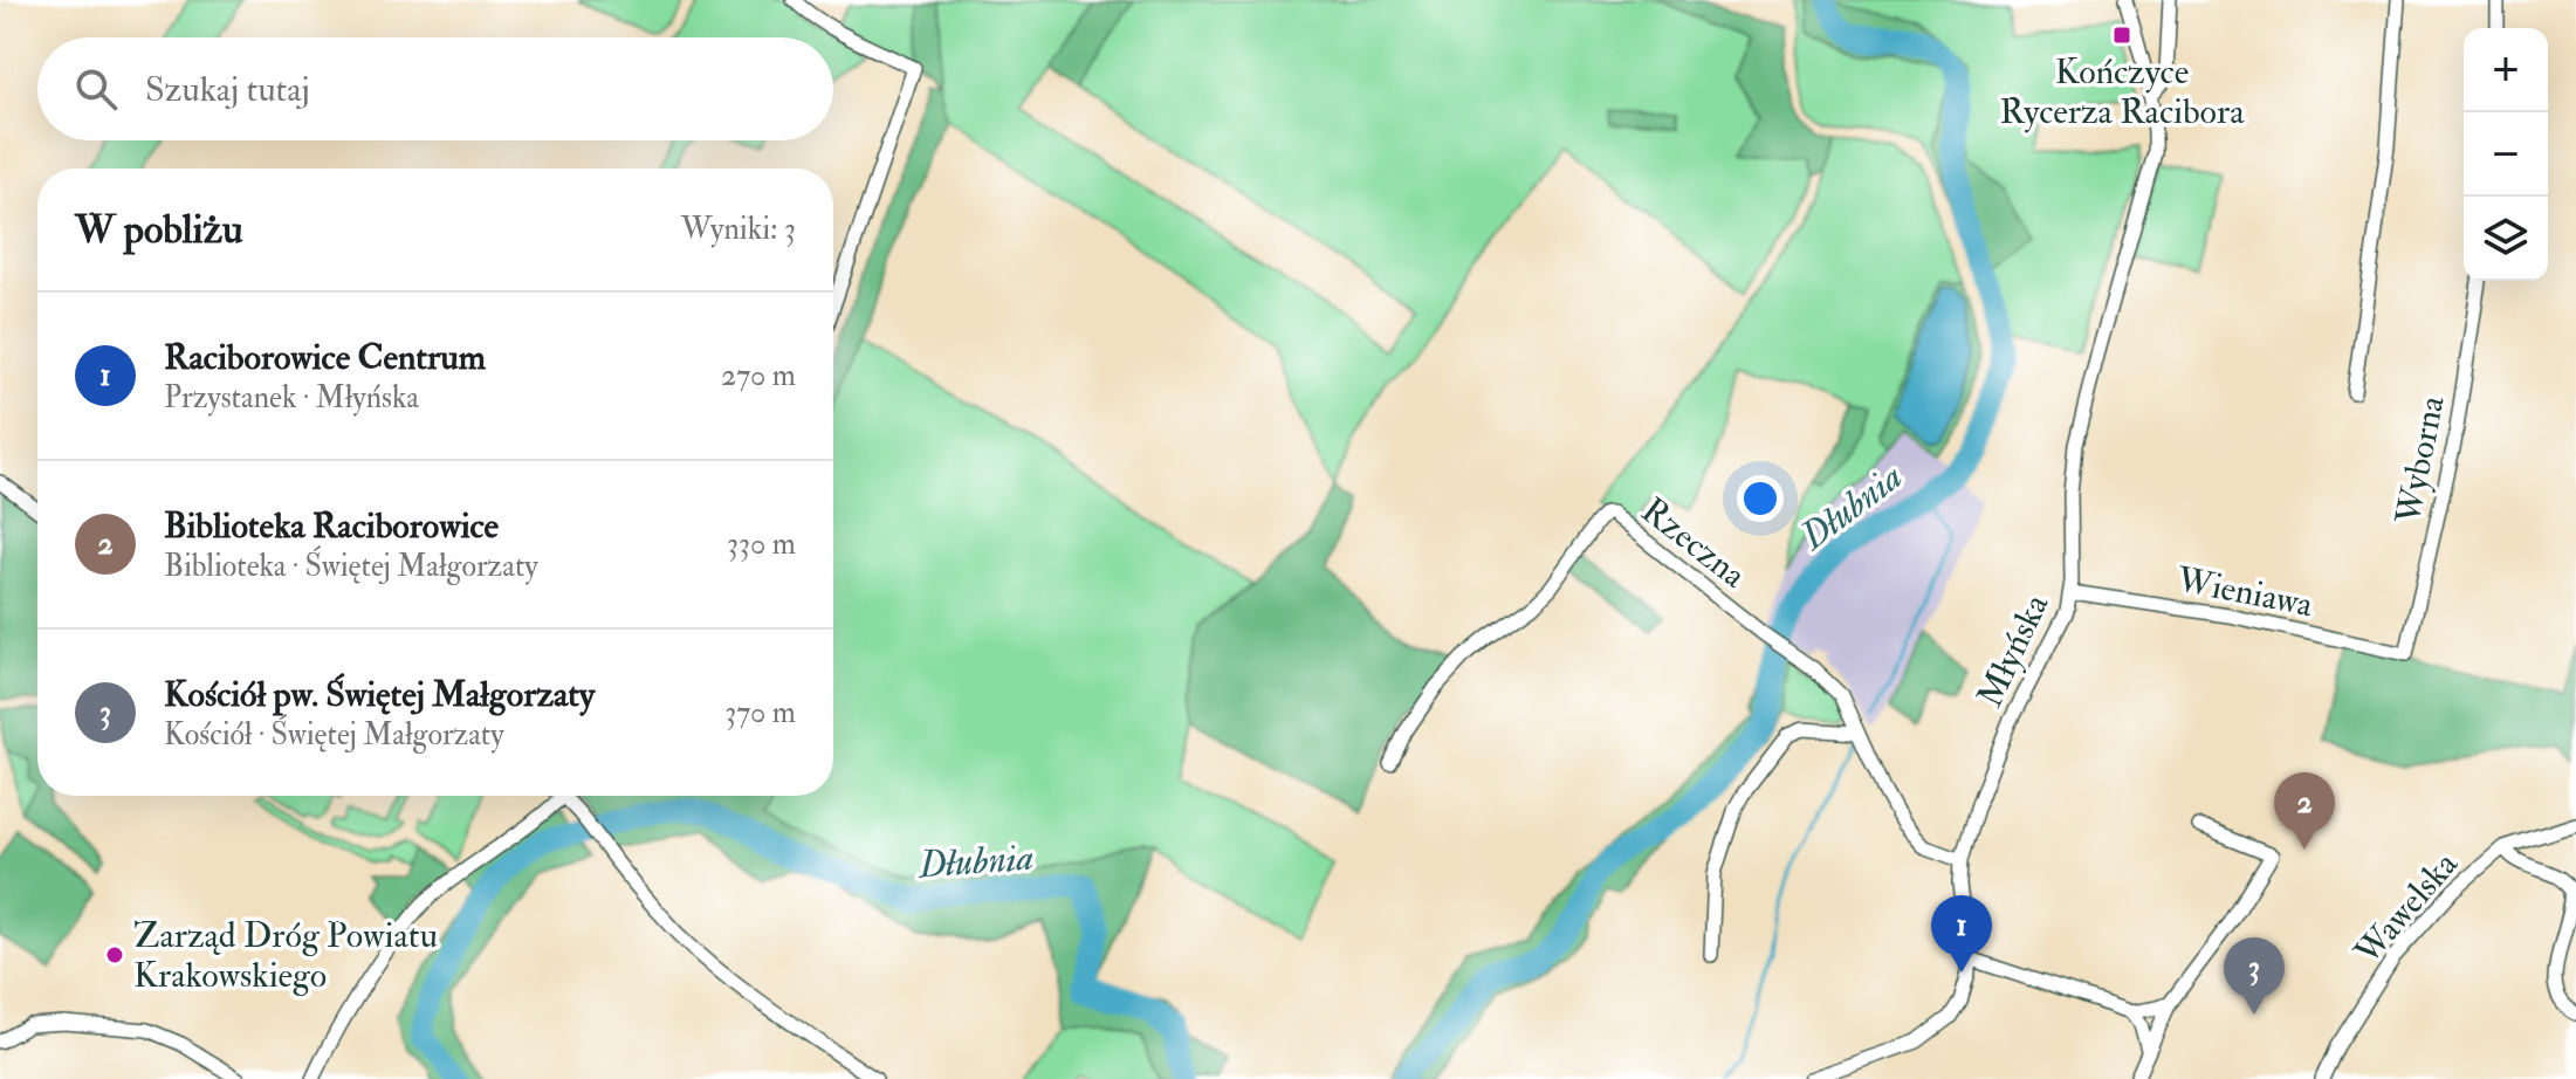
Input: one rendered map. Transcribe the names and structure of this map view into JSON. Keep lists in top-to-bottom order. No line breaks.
{"streets":{"street":["Wyborna","Rzeczna","Wieniawa","Młyńska","Wawelska"]},"crossings":[["Wyborna","Wieniawa"],["Rzeczna","Młyńska"],["Wieniawa","Młyńska"]],"water":["Dłubnia"],"places":{"transit":["Kończyce Rycerza Racibora"],"other":["Zarząd Dróg Powiatu Krakowskiego"]},"page":{"map_buttons":["+","−"],"search":"Szukaj tutaj","heading":["W pobliżu","Wyniki: 3"],"list":[{"mark":"1","name":"Raciborowice Centrum","note":"Przystanek · Młyńska","value":"270 m"},{"mark":"2","name":"Biblioteka Raciborowice","note":"Biblioteka · Świętej Małgorzaty","value":"330 m"},{"mark":"3","name":"Kościół pw. Świętej Małgorzaty","note":"Kościół · Świętej Małgorzaty","value":"370 m"}],"pins":["2","1","3"]}}
